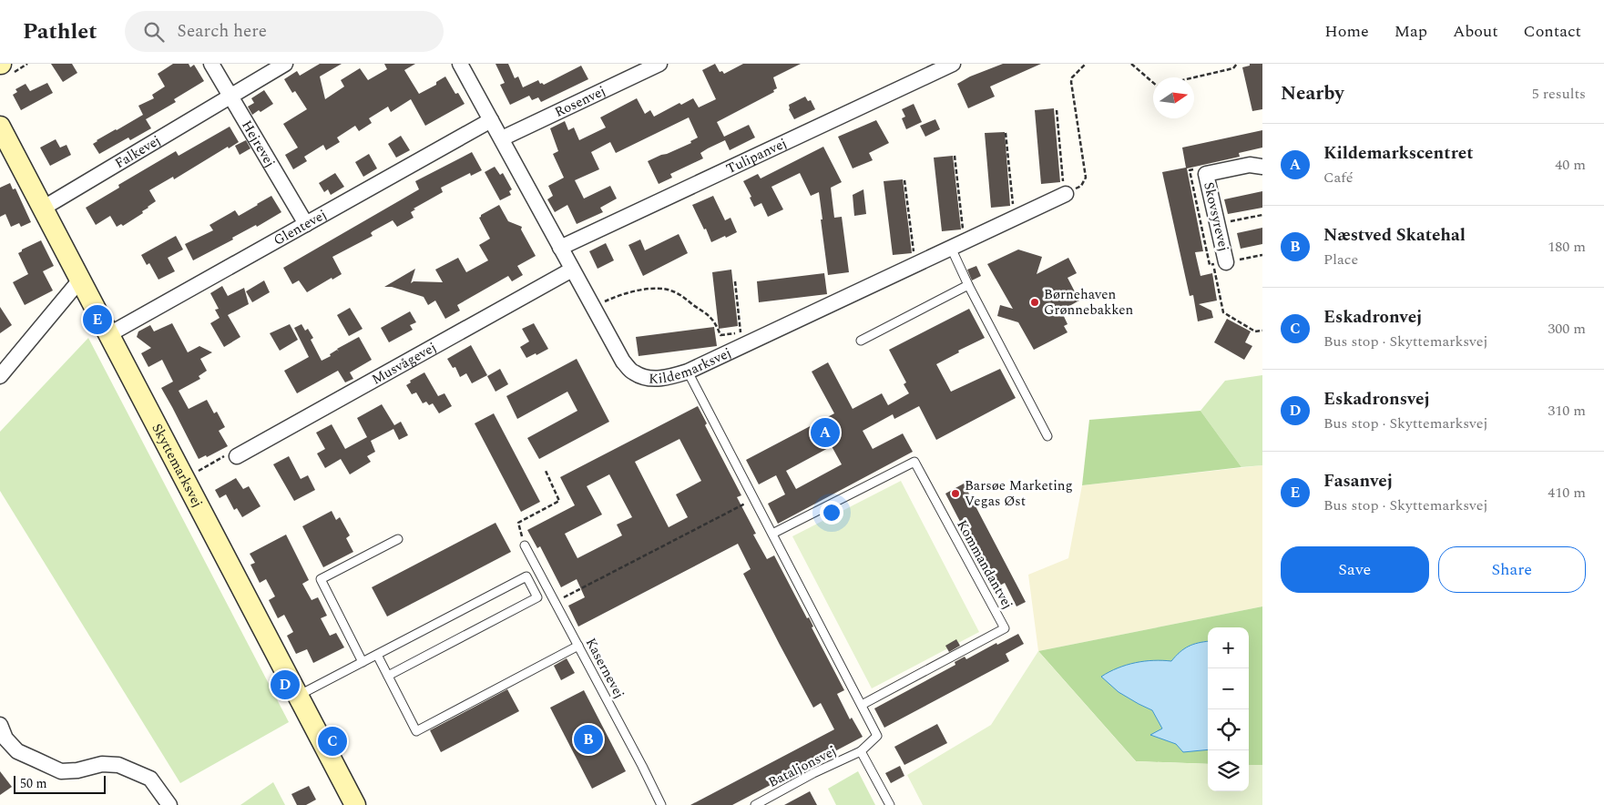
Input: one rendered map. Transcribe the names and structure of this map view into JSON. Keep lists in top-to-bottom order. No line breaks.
{"streets":{"street":["Rosenvej","Hejrevej","Falkevej","Tulipanvej","Skovsyrevej","Glentevej","Kildemarksvej","Musvågevej","Skyttemarksvej"],"lane":["Kommandantvej","Kasernevej","Bataljonsvej"]},"crossings":[["Rosenvej","Kildemarksvej"],["Hejrevej","Falkevej"],["Hejrevej","Glentevej"],["Falkevej","Skyttemarksvej"],["Tulipanvej","Kildemarksvej"],["Glentevej","Kildemarksvej"],["Glentevej","Skyttemarksvej"],["Kildemarksvej","Musvågevej"]],"places":["Børnehaven Grønnebakken","Barsøe Marketing Vegas Øst"],"scale_bar":"50 m","north":"right","page":{"header":"Pathlet","search":"Search here","nav":["Home","Map","About","Contact"],"heading":["Nearby","5 results"],"list":[{"mark":"A","name":"Kildemarkscentret","note":"Café","value":"40 m"},{"mark":"B","name":"Næstved Skatehal","note":"Place","value":"180 m"},{"mark":"C","name":"Eskadronvej","note":"Bus stop · Skyttemarksvej","value":"300 m"},{"mark":"D","name":"Eskadronsvej","note":"Bus stop · Skyttemarksvej","value":"310 m"},{"mark":"E","name":"Fasanvej","note":"Bus stop · Skyttemarksvej","value":"410 m"}],"pins":["E","A","D","B","C"],"buttons":["Save","Share"],"map_buttons":["+","−"],"scale":"50 m"}}
